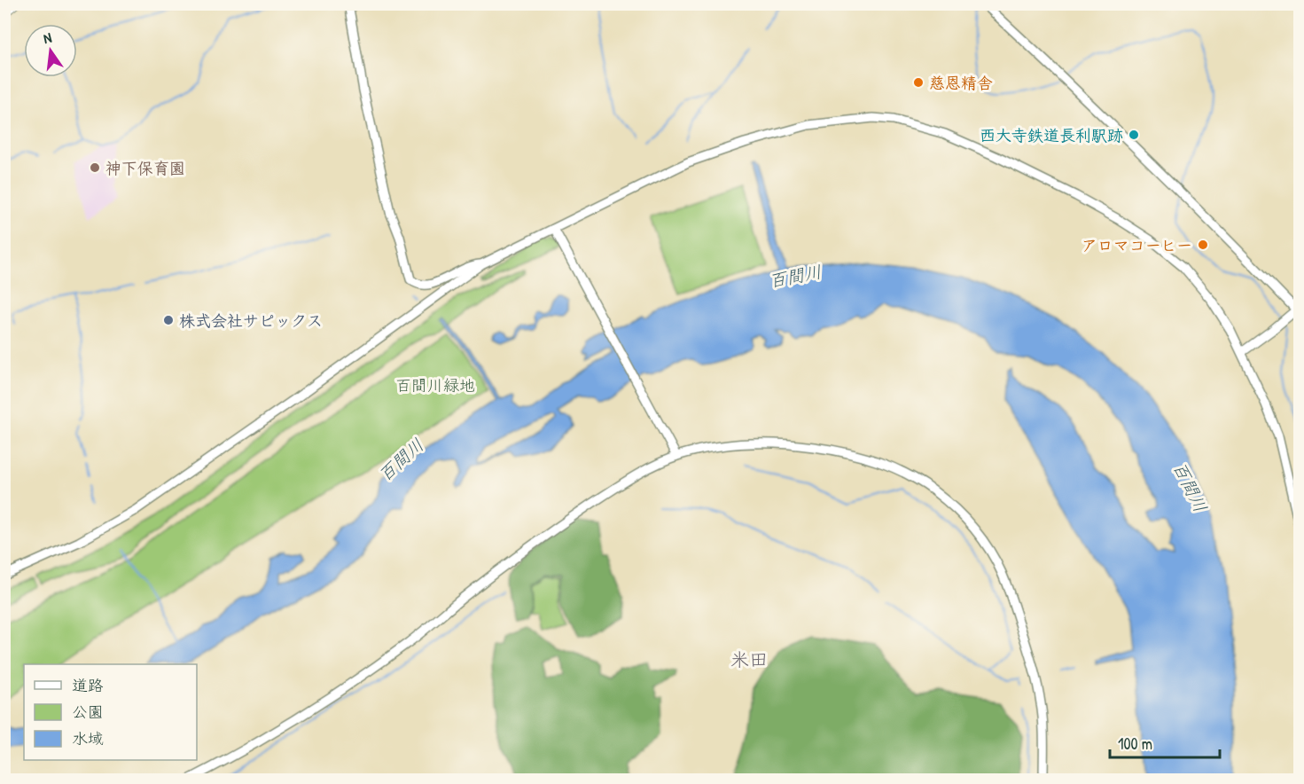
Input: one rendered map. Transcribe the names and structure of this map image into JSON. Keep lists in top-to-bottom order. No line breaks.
{"districts":["米田"],"water":["百間川"],"parks":["百間川緑地"],"places":["慈恩精舎","西大寺鉄道長利駅跡","神下保育園","アロマコーヒー","株式会社サピックス"],"legend":["道路","公園","水域"],"scale_bar":"100 m","north":"top"}
